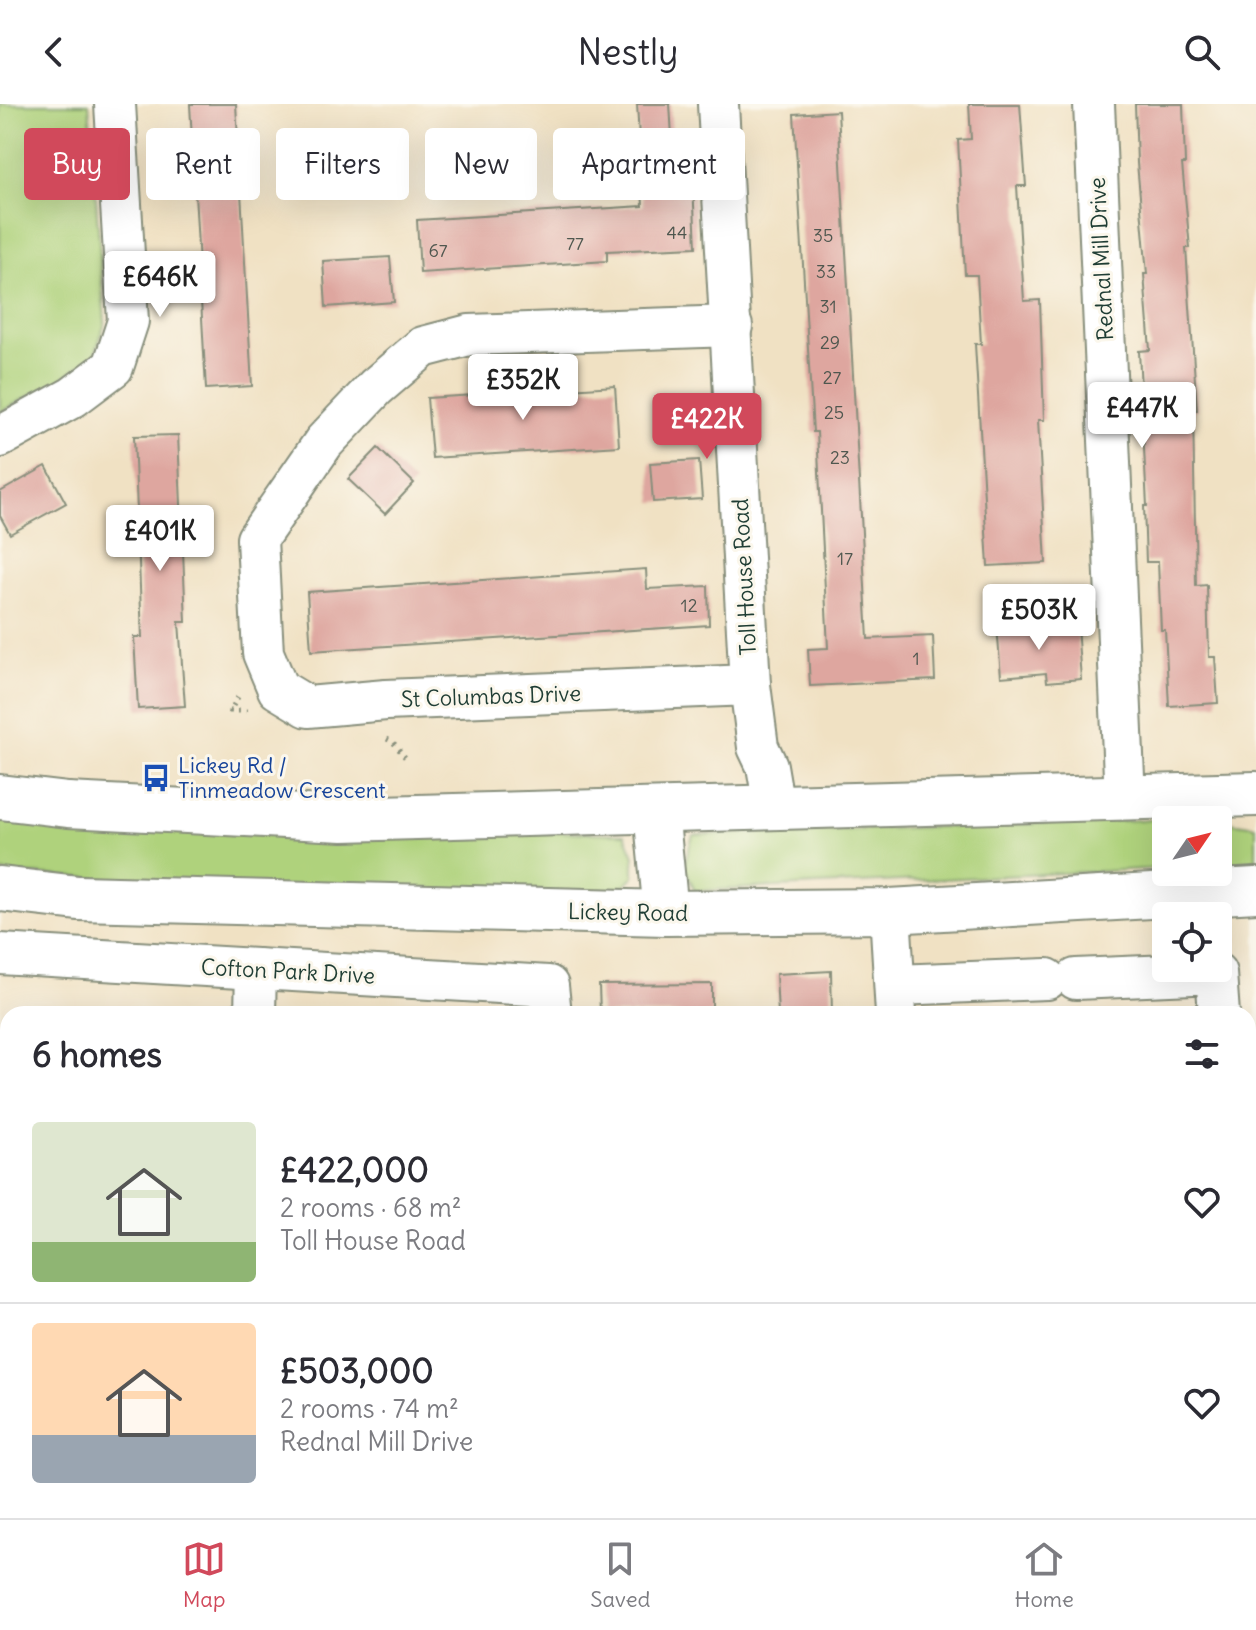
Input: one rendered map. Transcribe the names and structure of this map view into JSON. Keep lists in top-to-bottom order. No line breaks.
{"streets":{"main road":["Lickey Road"],"street":["Rednal Mill Drive","Toll House Road","St Columbas Drive","Cofton Park Drive"]},"crossings":[["Toll House Road","St Columbas Drive"]],"places":{"bus stop":["Lickey Rd / Tinmeadow Crescent"]},"house_numbers":["44","35","77","67","33","31","29","27","25","23","17","12","1"],"north":"top right","page":{"header":"Nestly","chip":["Buy","Rent","Filters","New","Apartment"],"price":["£646K","£352K","£447K","£422K","£401K","£503K"],"heading":"6 homes","list":[{"name":"£422,000","note":"2 rooms · 68 m² · Toll House Road"},{"name":"£503,000","note":"2 rooms · 74 m² · Rednal Mill Drive"}],"tabs":["Map","Saved","Home"]}}
